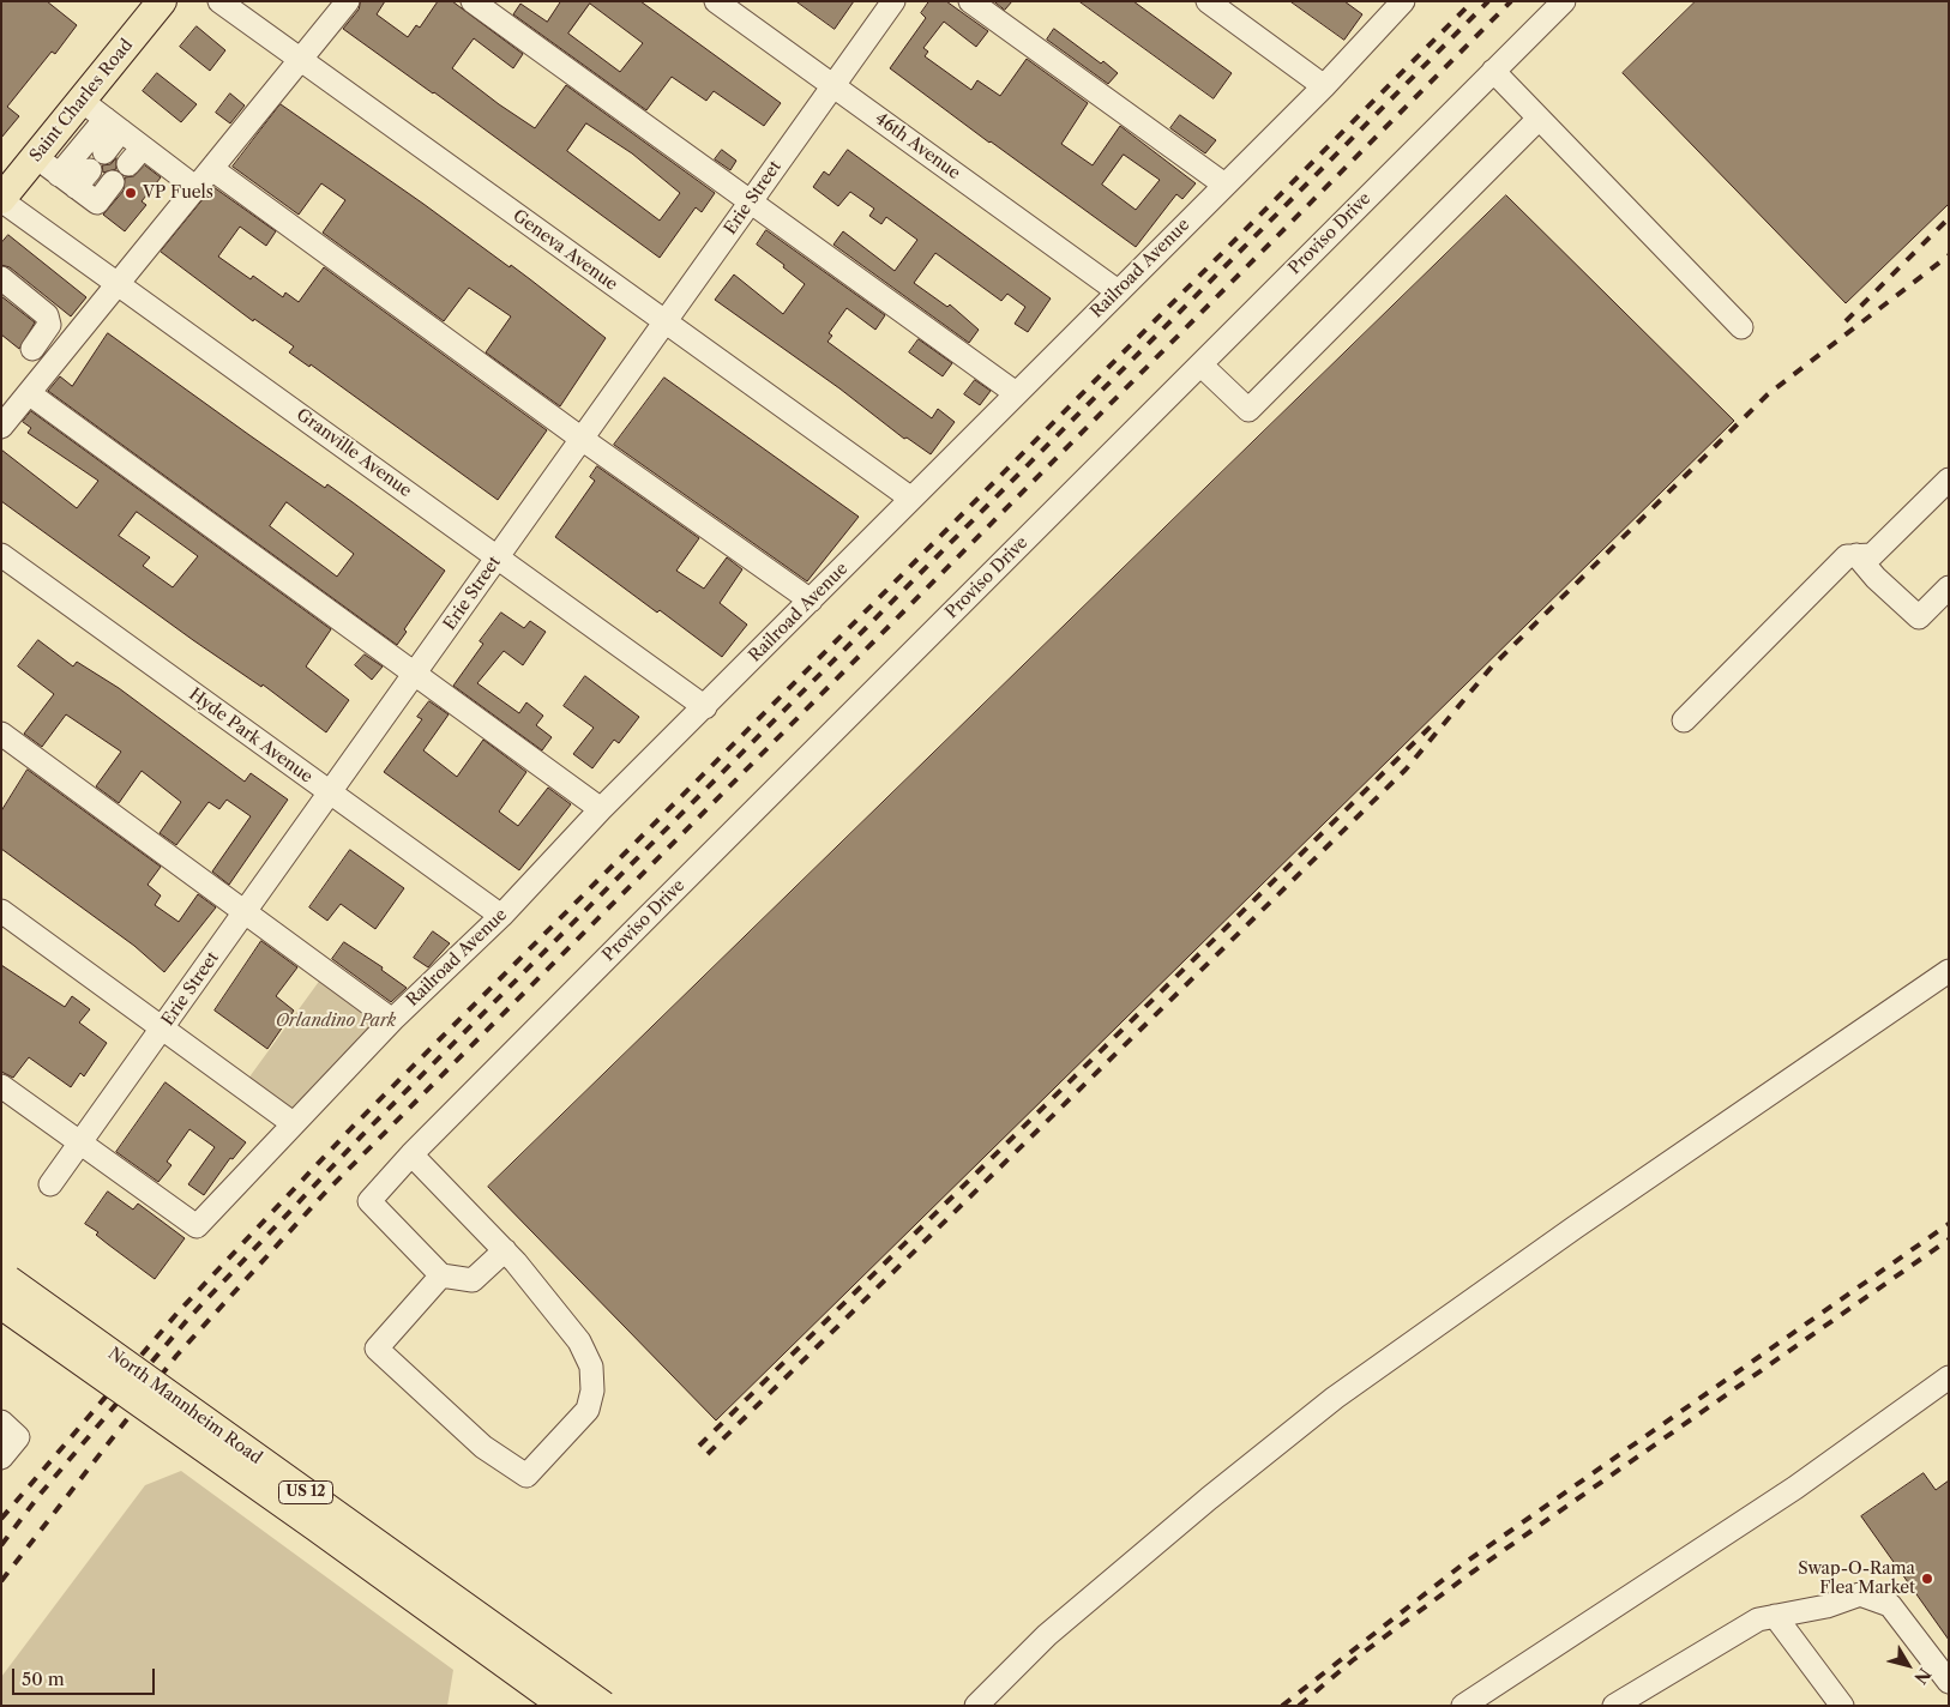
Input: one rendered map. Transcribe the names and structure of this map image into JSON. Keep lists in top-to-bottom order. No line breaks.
{"streets":{"main road":["Saint Charles Road","North Mannheim Road","US 12"],"street":["46th Avenue","Erie Street","Proviso Drive","Geneva Avenue","Railroad Avenue","Granville Avenue","Hyde Park Avenue"]},"crossings":[["Saint Charles Road","Granville Avenue"],["46th Avenue","Erie Street"],["46th Avenue","Railroad Avenue"],["Erie Street","Geneva Avenue"],["Erie Street","Railroad Avenue"],["Erie Street","Granville Avenue"],["Erie Street","Hyde Park Avenue"],["Geneva Avenue","Railroad Avenue"],["Railroad Avenue","Granville Avenue"],["Railroad Avenue","Hyde Park Avenue"]],"parks":["Orlandino Park"],"places":["VP Fuels","Swap-O-Rama Flea Market"],"scale_bar":"50 m","north":"bottom right"}
